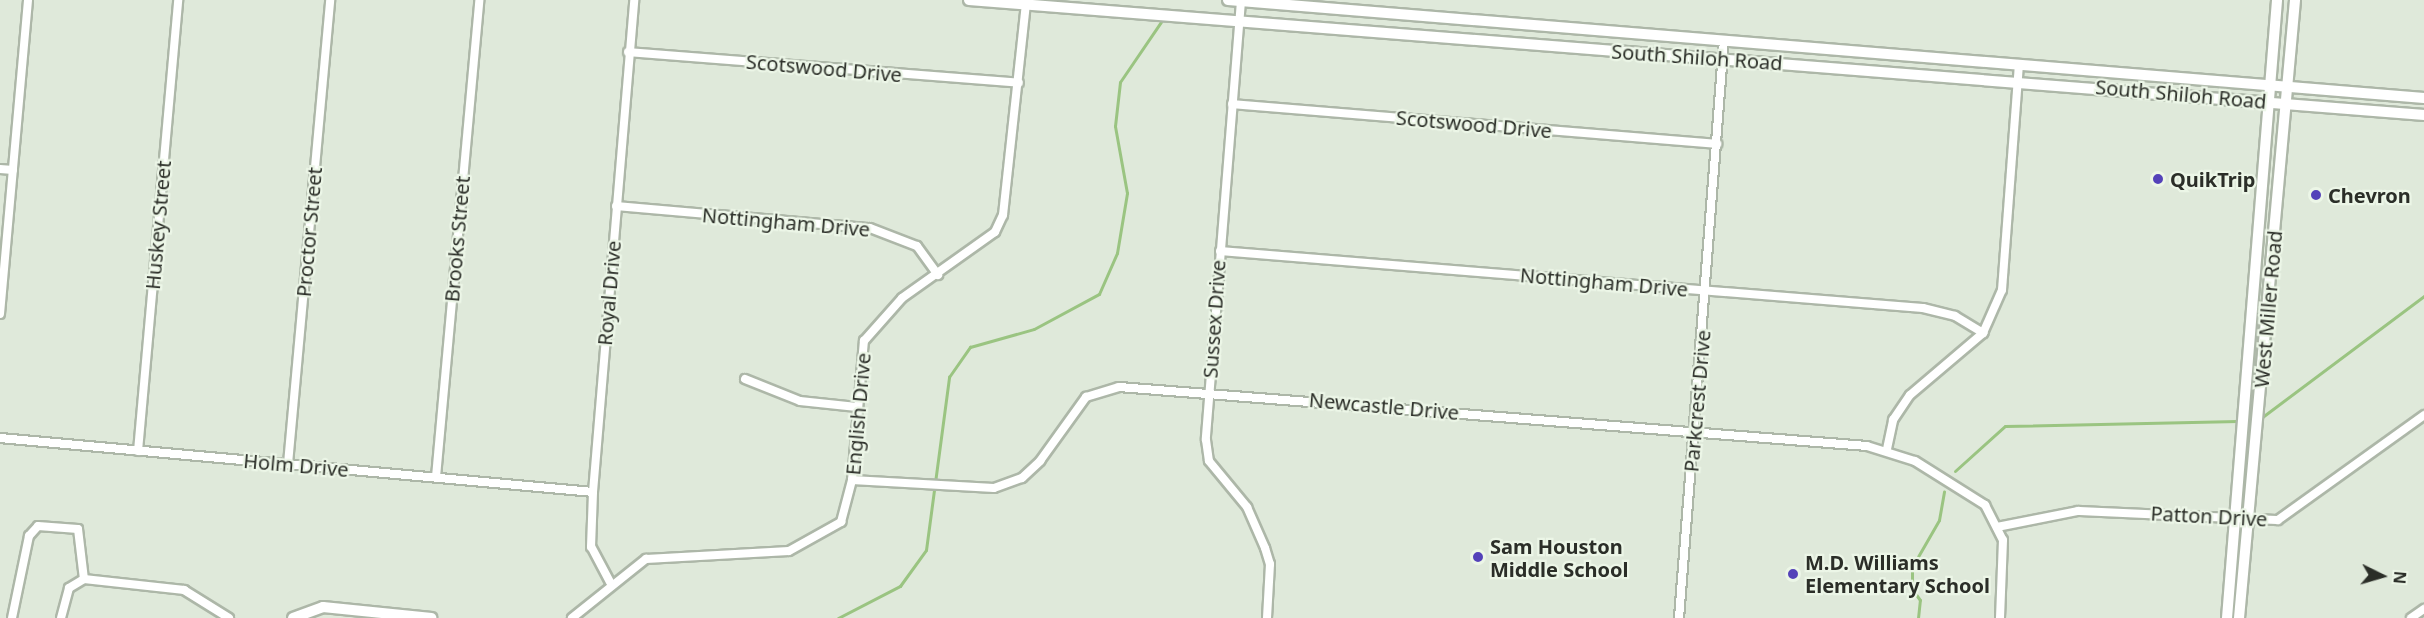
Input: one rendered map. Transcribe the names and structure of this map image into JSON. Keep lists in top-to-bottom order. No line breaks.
{"streets":{"main road":["South Shiloh Road","West Miller Road"],"street":["Scotswood Drive","Nottingham Drive","Huskey Street","Proctor Street","Brooks Street","Royal Drive","Sussex Drive","Parkcrest Drive","Newcastle Drive","English Drive","Holm Drive","Patton Drive"]},"crossings":[["South Shiloh Road","West Miller Road"],["South Shiloh Road","Sussex Drive"],["South Shiloh Road","Parkcrest Drive"],["South Shiloh Road","English Drive"],["Scotswood Drive","Royal Drive"],["Scotswood Drive","Sussex Drive"],["Scotswood Drive","Parkcrest Drive"],["Scotswood Drive","English Drive"],["Nottingham Drive","Royal Drive"],["Nottingham Drive","Sussex Drive"],["Nottingham Drive","Parkcrest Drive"],["Nottingham Drive","English Drive"],["Huskey Street","Holm Drive"],["Proctor Street","Holm Drive"],["Brooks Street","Holm Drive"],["Royal Drive","English Drive"],["Royal Drive","Holm Drive"],["West Miller Road","Patton Drive"],["Sussex Drive","Newcastle Drive"],["Parkcrest Drive","Newcastle Drive"],["Newcastle Drive","English Drive"],["Newcastle Drive","Patton Drive"]],"places":["QuikTrip","Chevron","Sam Houston Middle School","M.D. Williams Elementary School"],"north":"right"}
